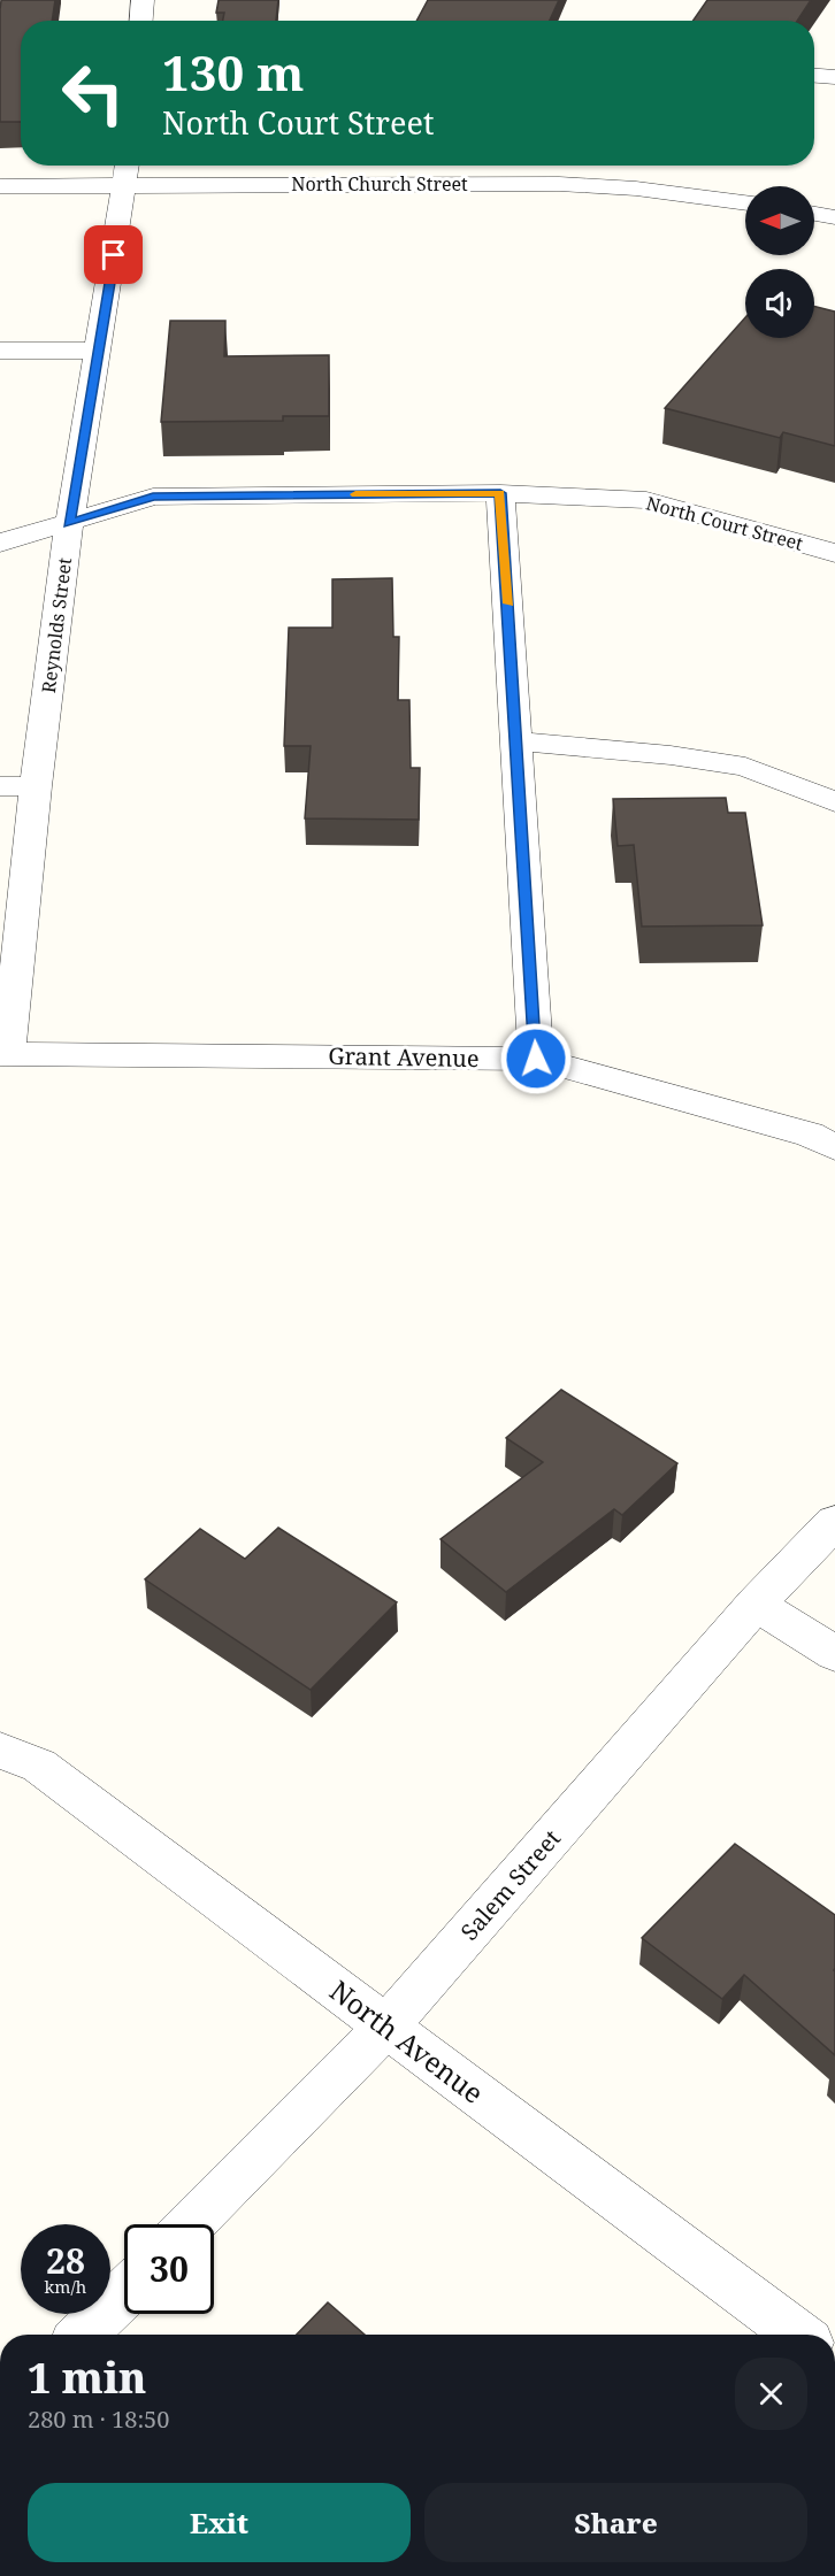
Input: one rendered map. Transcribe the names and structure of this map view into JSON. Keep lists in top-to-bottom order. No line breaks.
{"streets":{"street":["North Church Street","North Court Street","Reynolds Street","Grant Avenue","Salem Street","North Avenue"]},"crossings":[["North Church Street","Reynolds Street"],["North Court Street","Reynolds Street"],["Reynolds Street","Grant Avenue"],["Salem Street","North Avenue"]],"north":"left","page":{"turn":["130 m","North Court Street"],"speed":"28 km/h","limit":"30","heading":["1 min","280 m · 18:50"],"buttons":["Exit","Share"]}}
